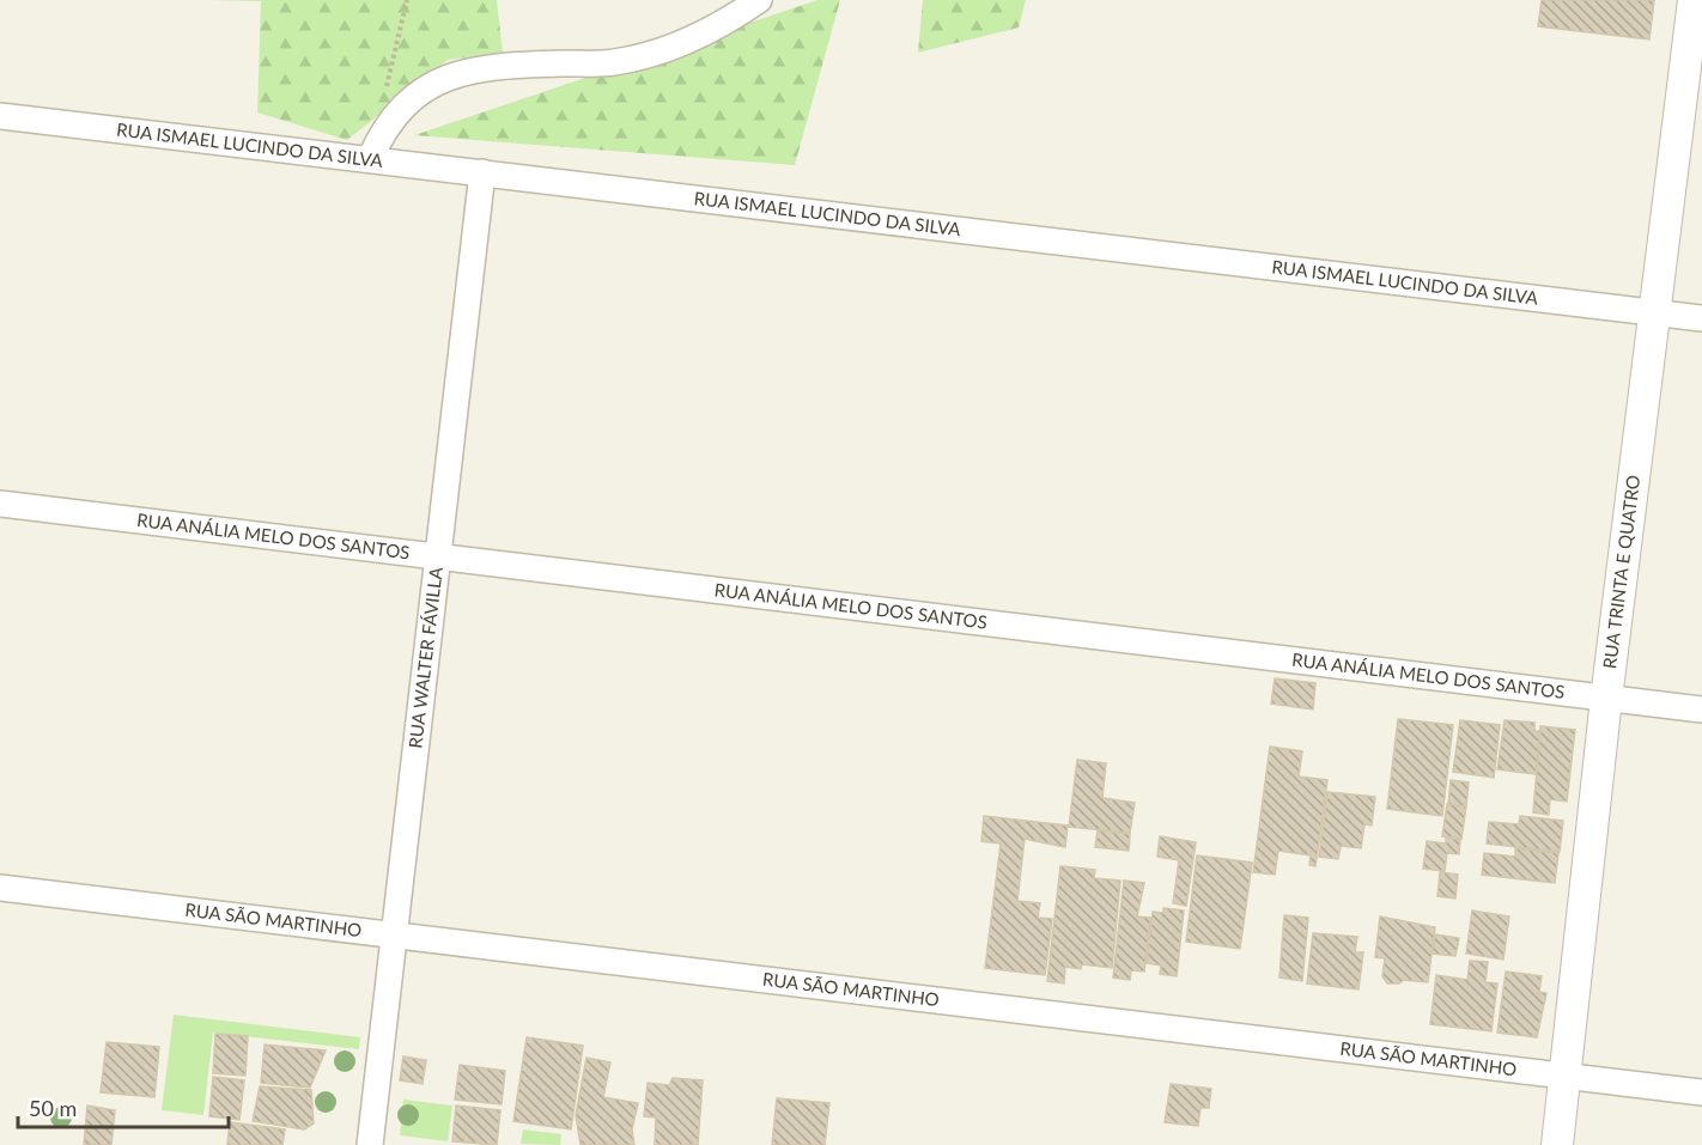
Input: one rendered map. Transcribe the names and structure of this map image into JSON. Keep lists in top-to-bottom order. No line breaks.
{"streets":{"street":["RUA ISMAEL LUCINDO DA SILVA","RUA ANÁLIA MELO DOS SANTOS","RUA TRINTA E QUATRO","RUA WALTER FÁVILLA","RUA SÃO MARTINHO"]},"crossings":[["RUA ISMAEL LUCINDO DA SILVA","RUA TRINTA E QUATRO"],["RUA ISMAEL LUCINDO DA SILVA","RUA WALTER FÁVILLA"],["RUA ANÁLIA MELO DOS SANTOS","RUA TRINTA E QUATRO"],["RUA ANÁLIA MELO DOS SANTOS","RUA WALTER FÁVILLA"],["RUA TRINTA E QUATRO","RUA SÃO MARTINHO"],["RUA WALTER FÁVILLA","RUA SÃO MARTINHO"]],"scale_bar":"50 m"}
